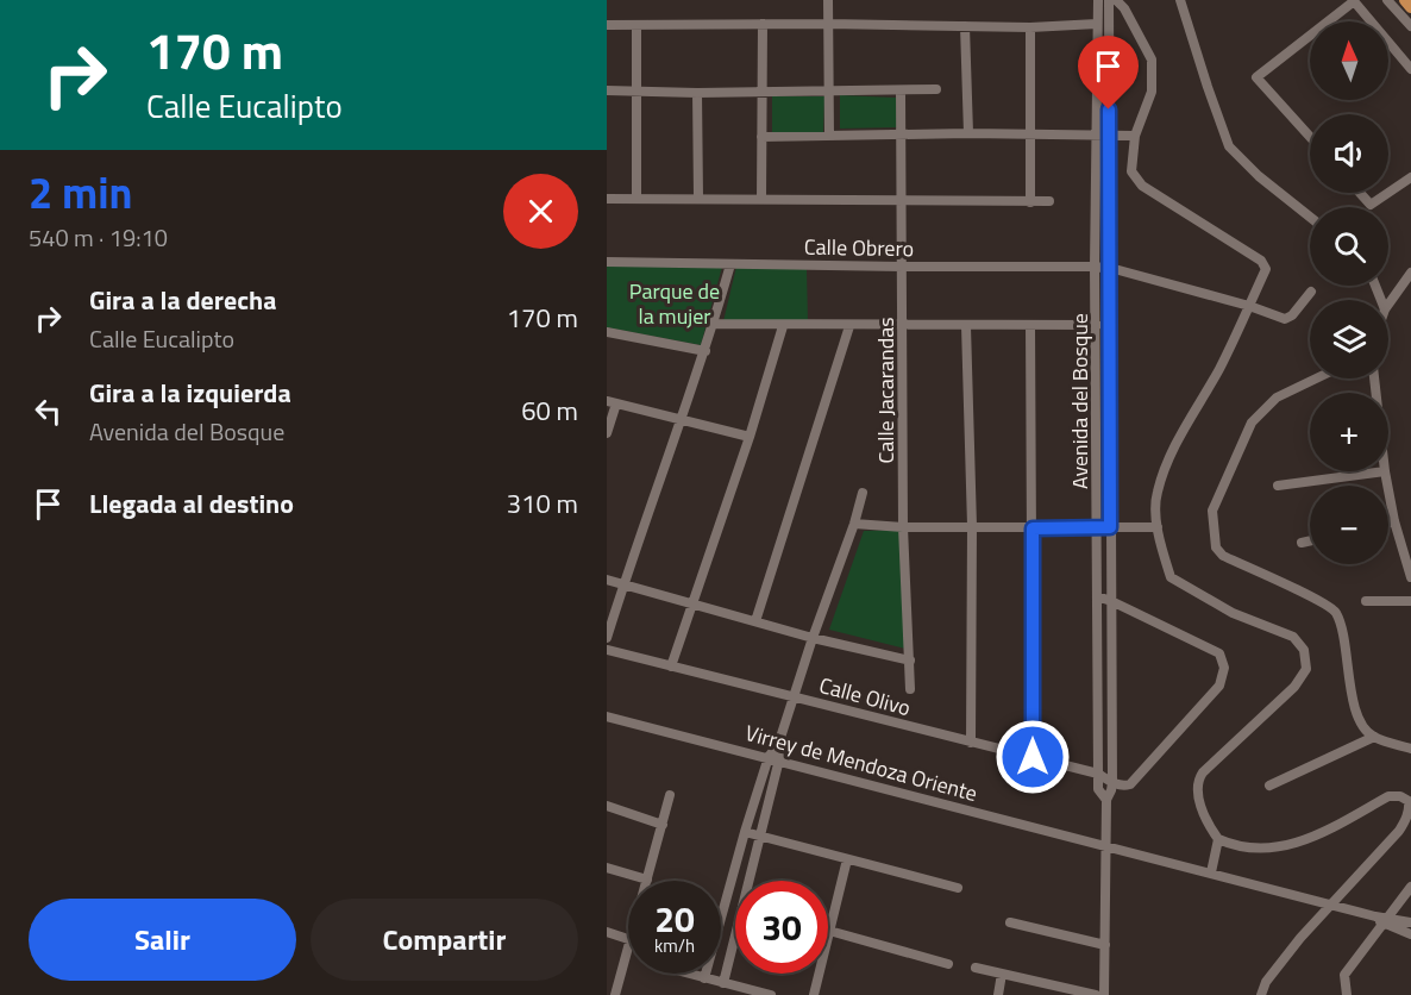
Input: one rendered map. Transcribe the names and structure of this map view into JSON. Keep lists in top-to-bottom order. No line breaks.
{"streets":{"street":["Calle Obrero","Calle Jacarandas","Avenida del Bosque","Calle Olivo","Virrey de Mendoza Oriente"]},"crossings":[["Calle Obrero","Calle Jacarandas"],["Calle Obrero","Avenida del Bosque"],["Avenida del Bosque","Calle Olivo"],["Avenida del Bosque","Virrey de Mendoza Oriente"]],"parks":["Parque de la mujer"],"north":"top","page":{"turn":["170 m","Calle Eucalipto"],"map_buttons":["+","−"],"heading":["2 min","540 m · 19:10"],"list":[{"name":"Gira a la derecha","note":"Calle Eucalipto","value":"170 m"},{"name":"Gira a la izquierda","note":"Avenida del Bosque","value":"60 m"},{"name":"Llegada al destino","value":"310 m"}],"speed":"20 km/h","limit":"30","buttons":["Salir","Compartir"]}}
